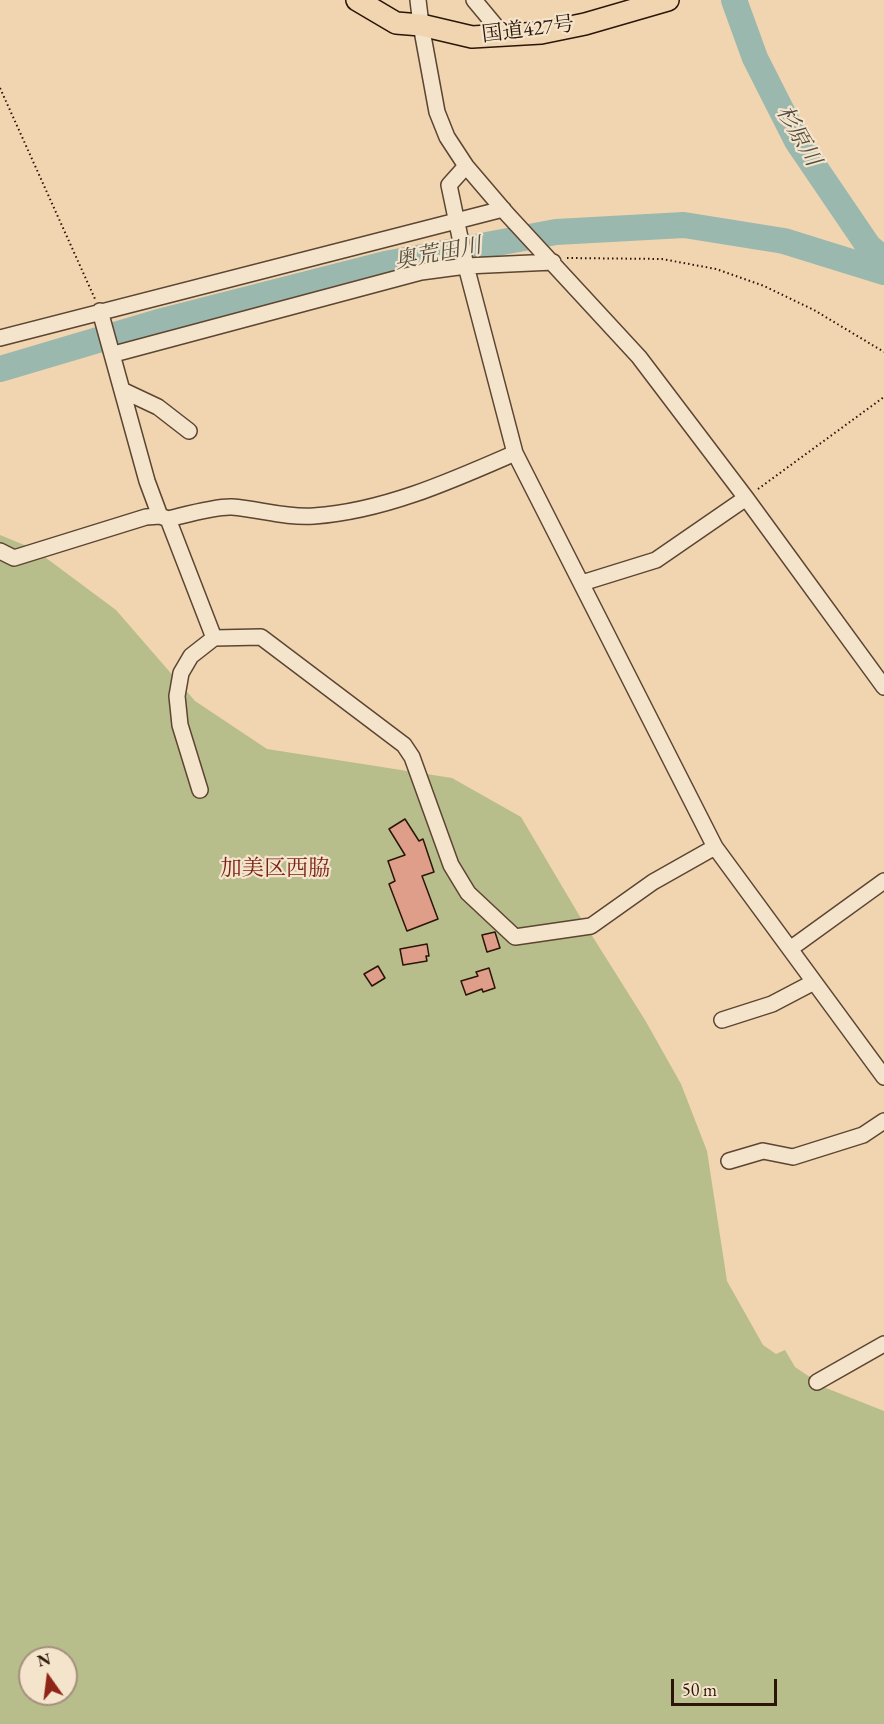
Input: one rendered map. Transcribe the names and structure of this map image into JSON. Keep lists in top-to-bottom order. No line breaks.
{"streets":{"highway":["国道427号"]},"districts":["加美区西脇"],"water":["杉原川","奥荒田川"],"scale_bar":"50 m","north":"top"}
